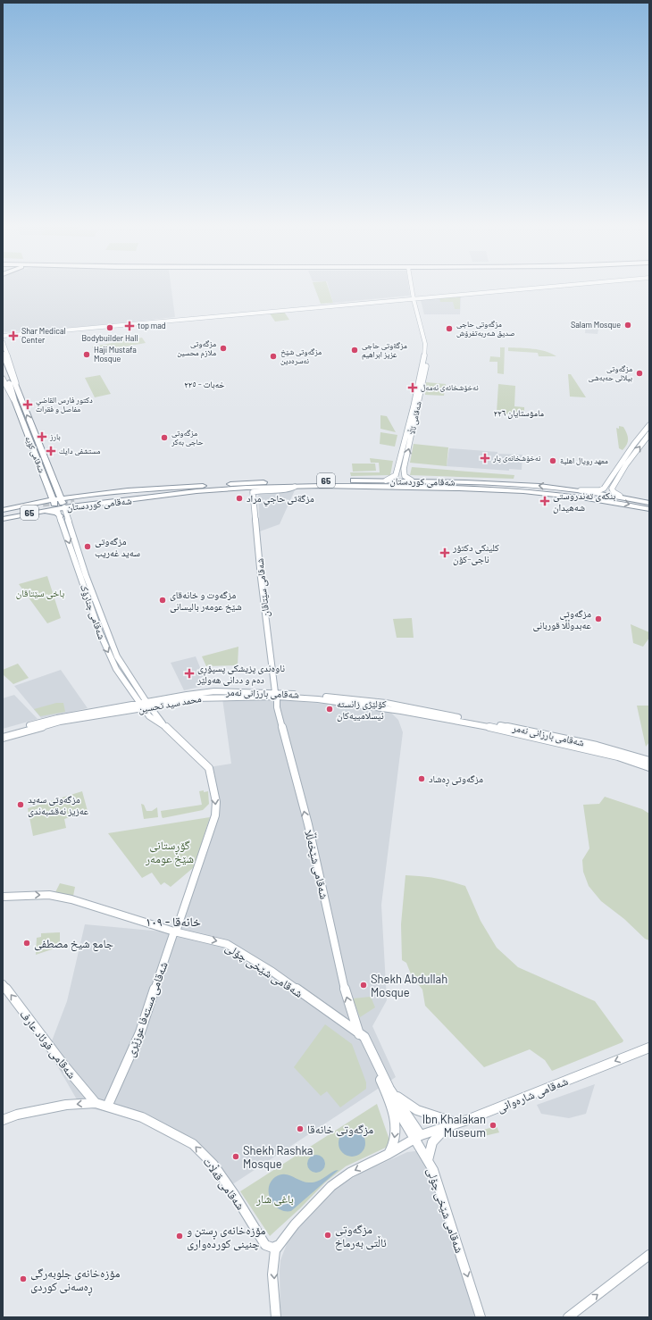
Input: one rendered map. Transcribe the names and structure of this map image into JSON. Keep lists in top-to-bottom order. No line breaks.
{"streets":{"highway":["شەقامی کۆیە","65","شەقامی کوردستان"],"main road":["شه‌قامی ئاڵا","شەقامی سێتاقان","شەقامی چنارۆک","شەقامی بارزانی نەمر","محمد سید تحسین","شەقامی شێخەڵڵا","شەقامی شێخی چۆلی","شەقامی مستەفا عوزێری","شەقامی فوئاد عارف","شەقامی شارەوانی","شەقامی قەڵات"]},"crossings":[["شه‌قامی ئاڵا","شەقامی کوردستان"],["شەقامی کۆیە","شەقامی کوردستان"],["شەقامی کۆیە","شەقامی چنارۆک"],["شەقامی کوردستان","شەقامی چنارۆک"],["شەقامی سێتاقان","شەقامی بارزانی نەمر"],["شەقامی سێتاقان","محمد سید تحسین"],["شەقامی سێتاقان","شەقامی شێخەڵڵا"],["شەقامی چنارۆک","محمد سید تحسین"],["شەقامی چنارۆک","شەقامی مستەفا عوزێری"],["شەقامی بارزانی نەمر","محمد سید تحسین"],["شەقامی بارزانی نەمر","شەقامی شێخەڵڵا"],["محمد سید تحسین","شەقامی شێخەڵڵا"],["محمد سید تحسین","شەقامی مستەفا عوزێری"],["شەقامی شێخەڵڵا","شەقامی شێخی چۆلی"],["شەقامی شێخی چۆلی","شەقامی مستەفا عوزێری"],["شەقامی شێخی چۆلی","شەقامی شارەوانی"],["شەقامی مستەفا عوزێری","شەقامی قەڵات"],["شەقامی فوئاد عارف","شەقامی قەڵات"],["شەقامی شارەوانی","شەقامی قەڵات"]],"one_way":["شەقامی شێخەڵڵا","شەقامی شێخی چۆلی","شەقامی مستەفا عوزێری","شەقامی فوئاد عارف","شەقامی شارەوانی","شەقامی قەڵات"],"districts":["خەبات - ٢٢٥","مامۆستایان ٢٢٦","خانەقا - ١٠٩"],"parks":["باخی سێتاقان","گۆڕستانی شێخ عومەر","باغی شار"],"places":{"other":["Salam Mosque","Bodybuilder Hall","مزگەوتی حاجی صدیق شەربەتفرۆش","مزگه‌وتی ملازم محسین","مزگةوتی حاجی عزیز ابراهیم","Haji Mustafa Mosque","مزگه‌وتی شێخ نه‌سرەدین","مزگەوتی بیلالی حەبەشی","مزگەوتی حاجی بەکر","معهد رويال اهلية","مزگةتی حاجي مراد","مزگەوتی سەید غەریب","مزگەوت و خانەقای شێخ عومەر بالیسانی","مزگەوتی عەبدوڵڵا قوربانی","کۆلێژی زانستە ئیسلامییەکان","مزگەوتی ڕەشاد","مزگەوتی سەید عەزیز نەقشبەندی","جامع شيخ مصطفى","Shekh Abdullah Mosque","Ibn Khalakan Museum","مزگەوتی خانەقا","Shekh Rashka Mosque","مزگەوتی ئاڵتی بەرماخ","مۆزەخانەی ڕستن و چنینی کوردەواری","مۆزەخانەی جلوبەرگی ڕەسەنی کوردی"],"health":["top mad","Shar Medical Center","نەخۆشخانەی ئەمەل","دكتور فارس القاضي مفاصل و فقرات","بارز","مستشفى دايك","نەخۆشخانەی پار","بنکەی تەندروستی شەهیدان","کلینکی دکتۆر ناجی-كۆن","ناوەندی پزیشکی پسپۆڕی دەم و ددانی هەولێر"]}}
